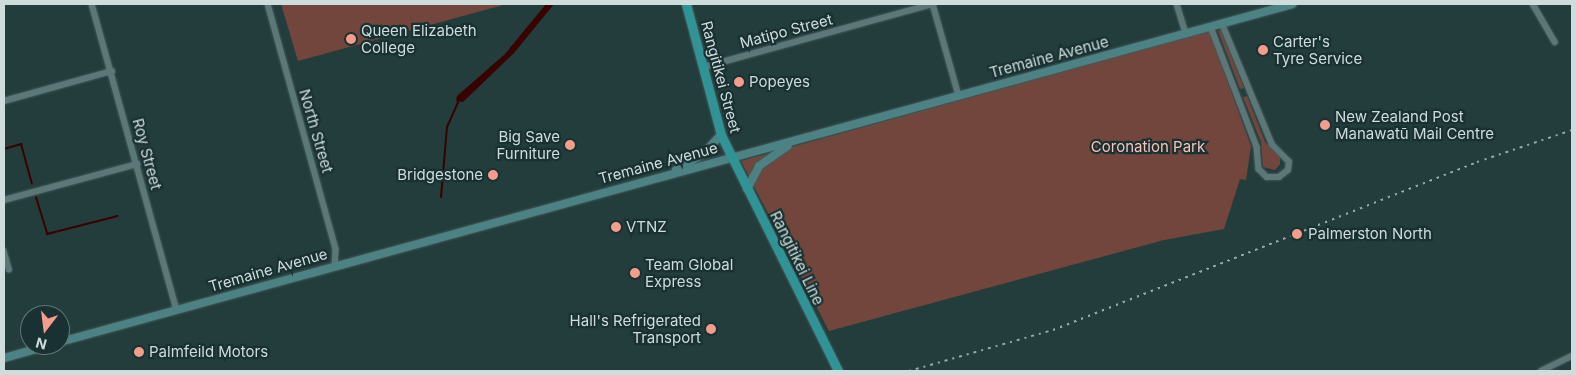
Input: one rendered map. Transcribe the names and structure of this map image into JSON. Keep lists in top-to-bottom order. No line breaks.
{"streets":{"highway":["Rangitikei Street","Rangitikei Line"],"main road":["Tremaine Avenue"],"street":["Matipo Street","North Street","Roy Street"]},"crossings":[["Matipo Street","Rangitikei Street"],["Tremaine Avenue","Rangitikei Street"],["Tremaine Avenue","North Street"],["Tremaine Avenue","Roy Street"],["Tremaine Avenue","Rangitikei Line"],["Rangitikei Street","Rangitikei Line"]],"parks":["Coronation Park"],"places":["Queen Elizabeth College","Carter's Tyre Service","Popeyes","New Zealand Post Manawatū Mail Centre","Big Save Furniture","Bridgestone","VTNZ","Palmerston North","Team Global Express","Hall's Refrigerated Transport","Palmfeild Motors"],"north":"bottom"}
